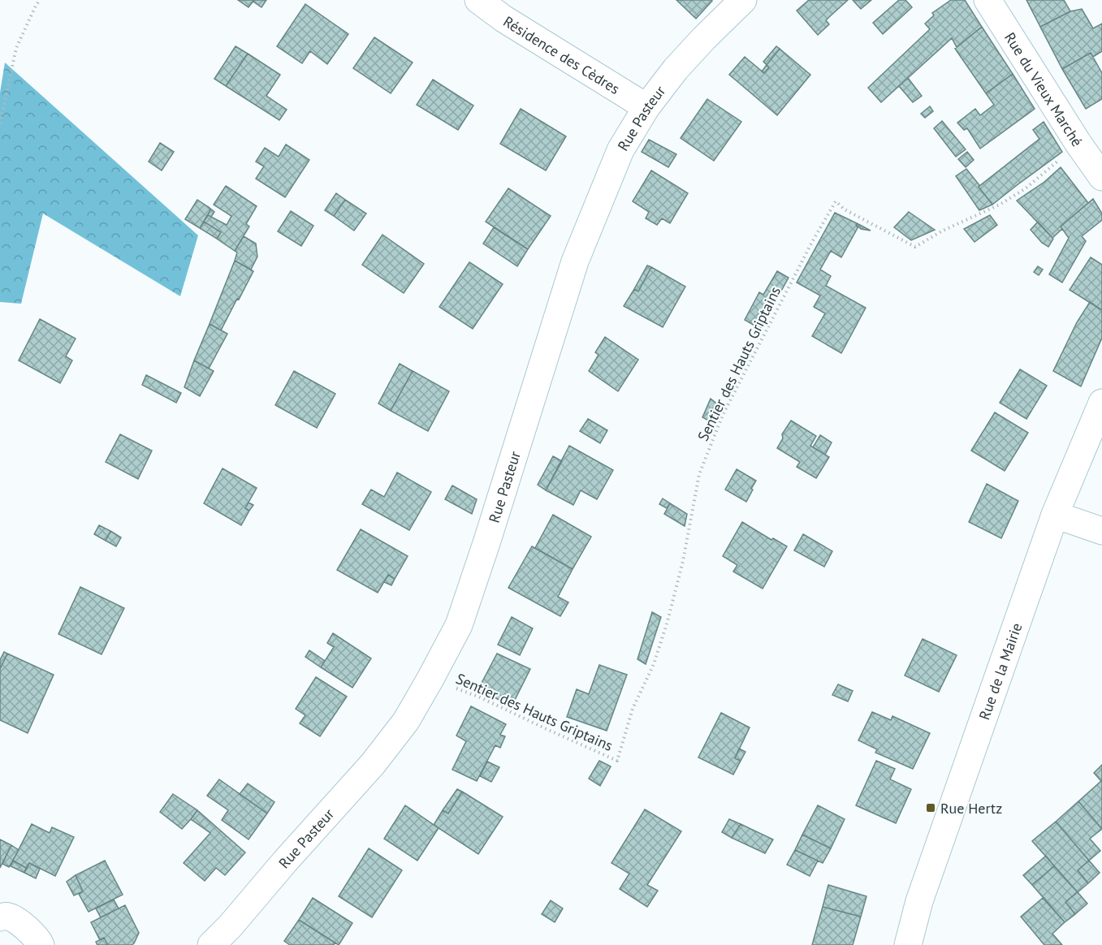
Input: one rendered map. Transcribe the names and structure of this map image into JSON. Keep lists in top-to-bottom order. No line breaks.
{"streets":{"street":["Résidence des Cèdres","Rue du Vieux Marché","Rue Pasteur","Rue de la Mairie"],"path":["Sentier des Hauts Griptains"]},"crossings":[["Résidence des Cèdres","Rue Pasteur"],["Rue du Vieux Marché","Sentier des Hauts Griptains"],["Rue Pasteur","Sentier des Hauts Griptains"]],"places":{"transit":["Rue Hertz"]}}
